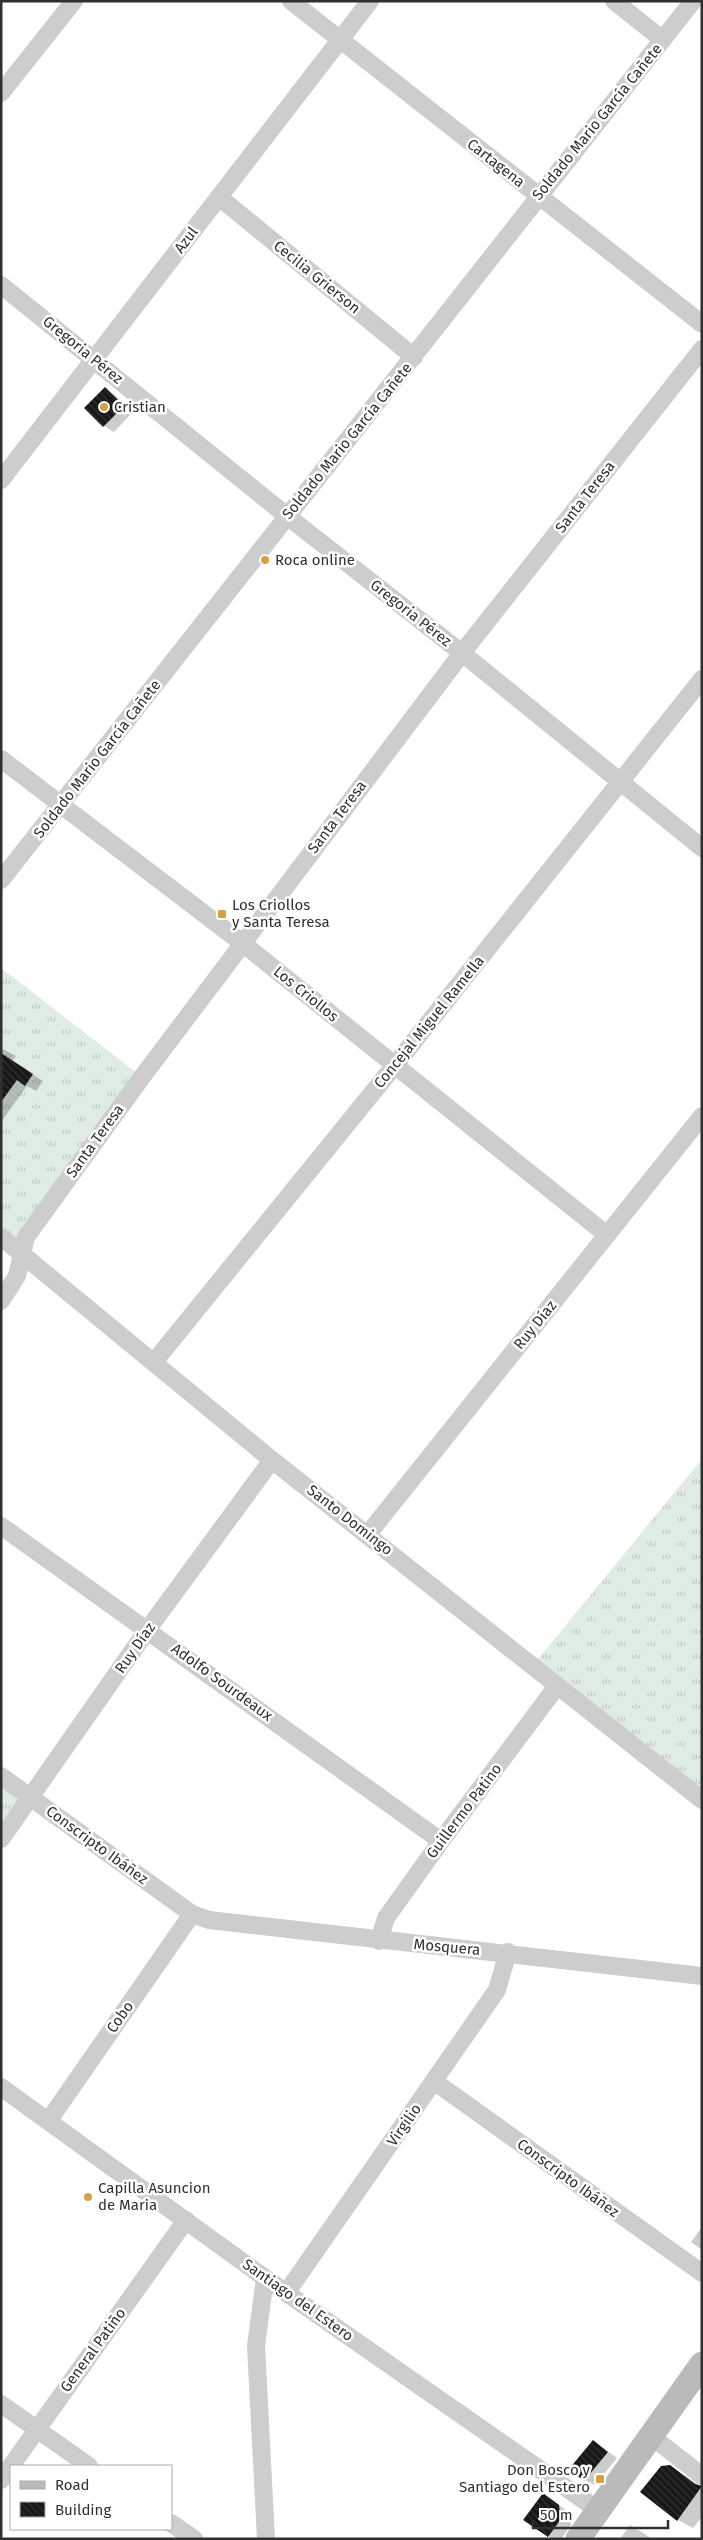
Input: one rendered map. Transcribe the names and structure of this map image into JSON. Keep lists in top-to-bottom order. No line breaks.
{"streets":{"street":["Soldado Mario García Cañete","Cartagena","Azul","Cecilia Grierson","Gregoria Pérez","Santa Teresa","Los Criollos","Concejal Miguel Ramella","Ruy Díaz","Santo Domingo","Adolfo Sourdeaux","Guillermo Patino","Conscripto Ibáñez","Mosquera","Cobo","Virgilio","Santiago del Estero","General Patiño"]},"crossings":[["Soldado Mario García Cañete","Cartagena"],["Soldado Mario García Cañete","Cecilia Grierson"],["Soldado Mario García Cañete","Gregoria Pérez"],["Soldado Mario García Cañete","Los Criollos"],["Cartagena","Azul"],["Azul","Cecilia Grierson"],["Azul","Gregoria Pérez"],["Gregoria Pérez","Santa Teresa"],["Gregoria Pérez","Concejal Miguel Ramella"],["Santa Teresa","Los Criollos"],["Santa Teresa","Santo Domingo"],["Los Criollos","Concejal Miguel Ramella"],["Los Criollos","Ruy Díaz"],["Concejal Miguel Ramella","Santo Domingo"],["Ruy Díaz","Santo Domingo"],["Ruy Díaz","Adolfo Sourdeaux"],["Ruy Díaz","Conscripto Ibáñez"],["Santo Domingo","Guillermo Patino"],["Adolfo Sourdeaux","Guillermo Patino"],["Guillermo Patino","Mosquera"],["Conscripto Ibáñez","Mosquera"],["Conscripto Ibáñez","Cobo"],["Conscripto Ibáñez","Virgilio"],["Mosquera","Cobo"],["Mosquera","Virgilio"],["Cobo","Santiago del Estero"],["Virgilio","Santiago del Estero"],["Santiago del Estero","General Patiño"]],"places":{"other":["Cristian","Roca online","Capilla Asuncion de Maria"],"transit":["Los Criollos y Santa Teresa","Don Bosco y Santiago del Estero"]},"legend":["Road","Building"],"scale_bar":"50 m"}
